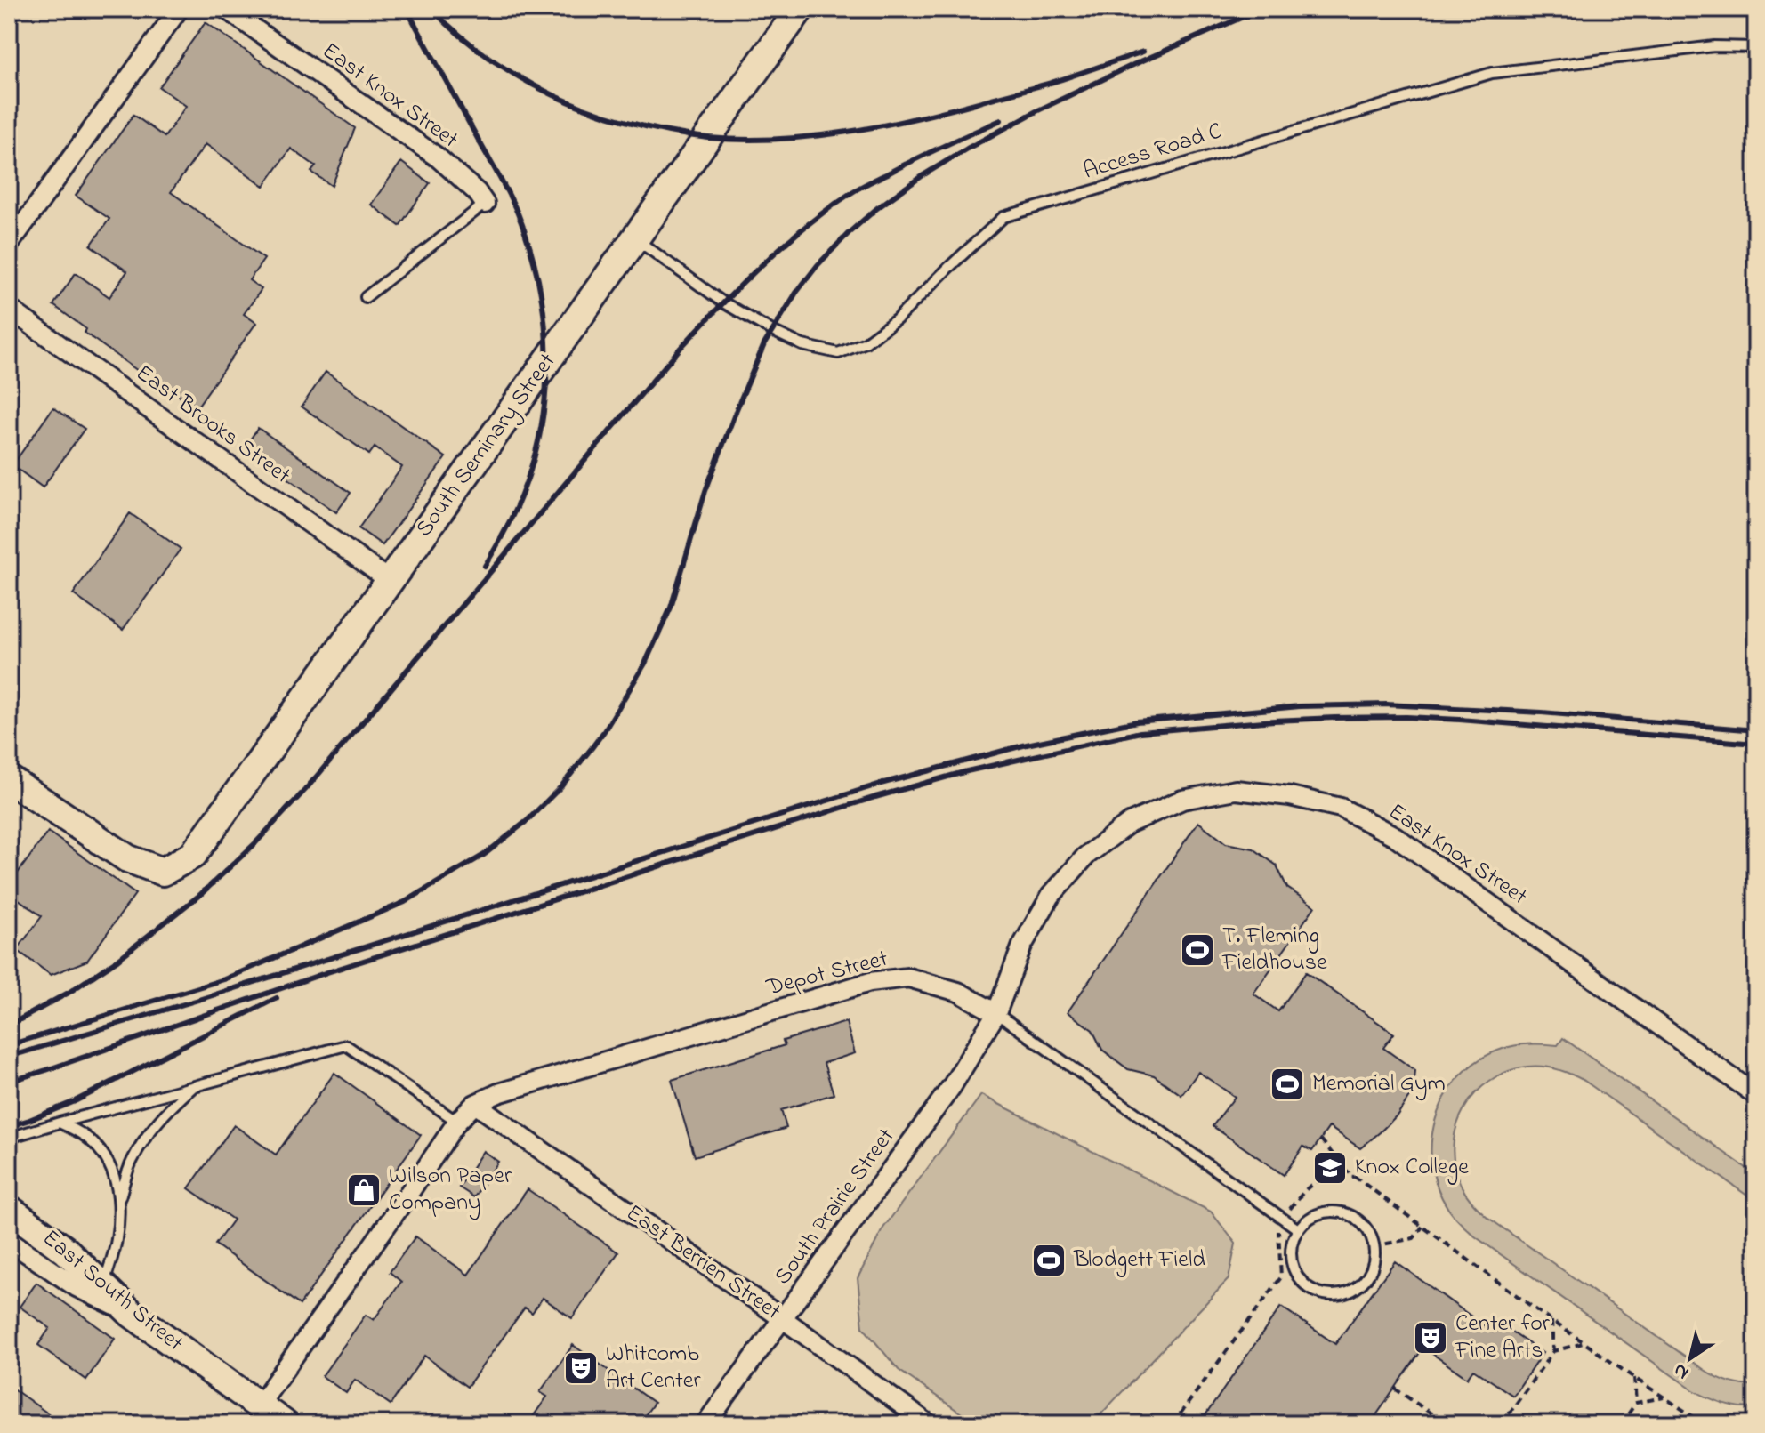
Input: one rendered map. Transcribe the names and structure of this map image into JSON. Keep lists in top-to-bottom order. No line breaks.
{"streets":{"street":["East Knox Street","East Brooks Street","South Seminary Street","Depot Street","South Prairie Street","East Berrien Street","East South Street"],"lane":["Access Road C"]},"crossings":[["East Knox Street","Depot Street"],["East Knox Street","South Prairie Street"],["Access Road C","South Seminary Street"],["East Brooks Street","South Seminary Street"],["Depot Street","South Prairie Street"],["Depot Street","East Berrien Street"],["South Prairie Street","East Berrien Street"]],"places":{"sports":["T. Fleming Fieldhouse","Memorial Gym","Blodgett Field"],"school or university":["Knox College"],"shop":["Wilson Paper Company"],"theatre":["Center for Fine Arts","Whitcomb Art Center"]},"north":"bottom left"}
